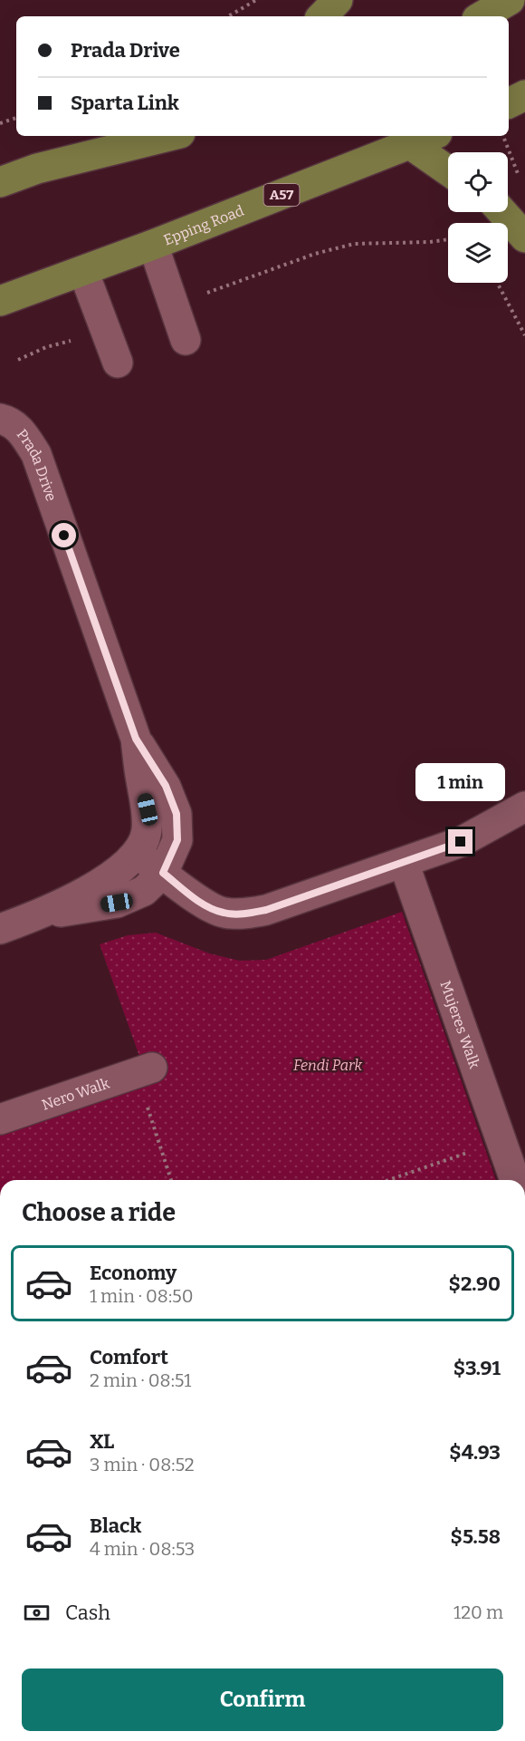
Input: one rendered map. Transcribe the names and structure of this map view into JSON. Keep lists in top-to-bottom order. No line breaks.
{"streets":{"main road":["A57","Epping Road"],"street":["Prada Drive","Mujeres Walk","Nero Walk"]},"parks":["Fendi Park"],"page":{"banner":["Prada Drive","Sparta Link"],"bubble":"1 min","heading":"Choose a ride","list":[{"name":"Economy","note":"1 min · 08:50","value":"$2.90"},{"name":"Comfort","note":"2 min · 08:51","value":"$3.91"},{"name":"XL","note":"3 min · 08:52","value":"$4.93"},{"name":"Black","note":"4 min · 08:53","value":"$5.58"}],"pay":["Cash","120 m"],"buttons":"Confirm"}}
